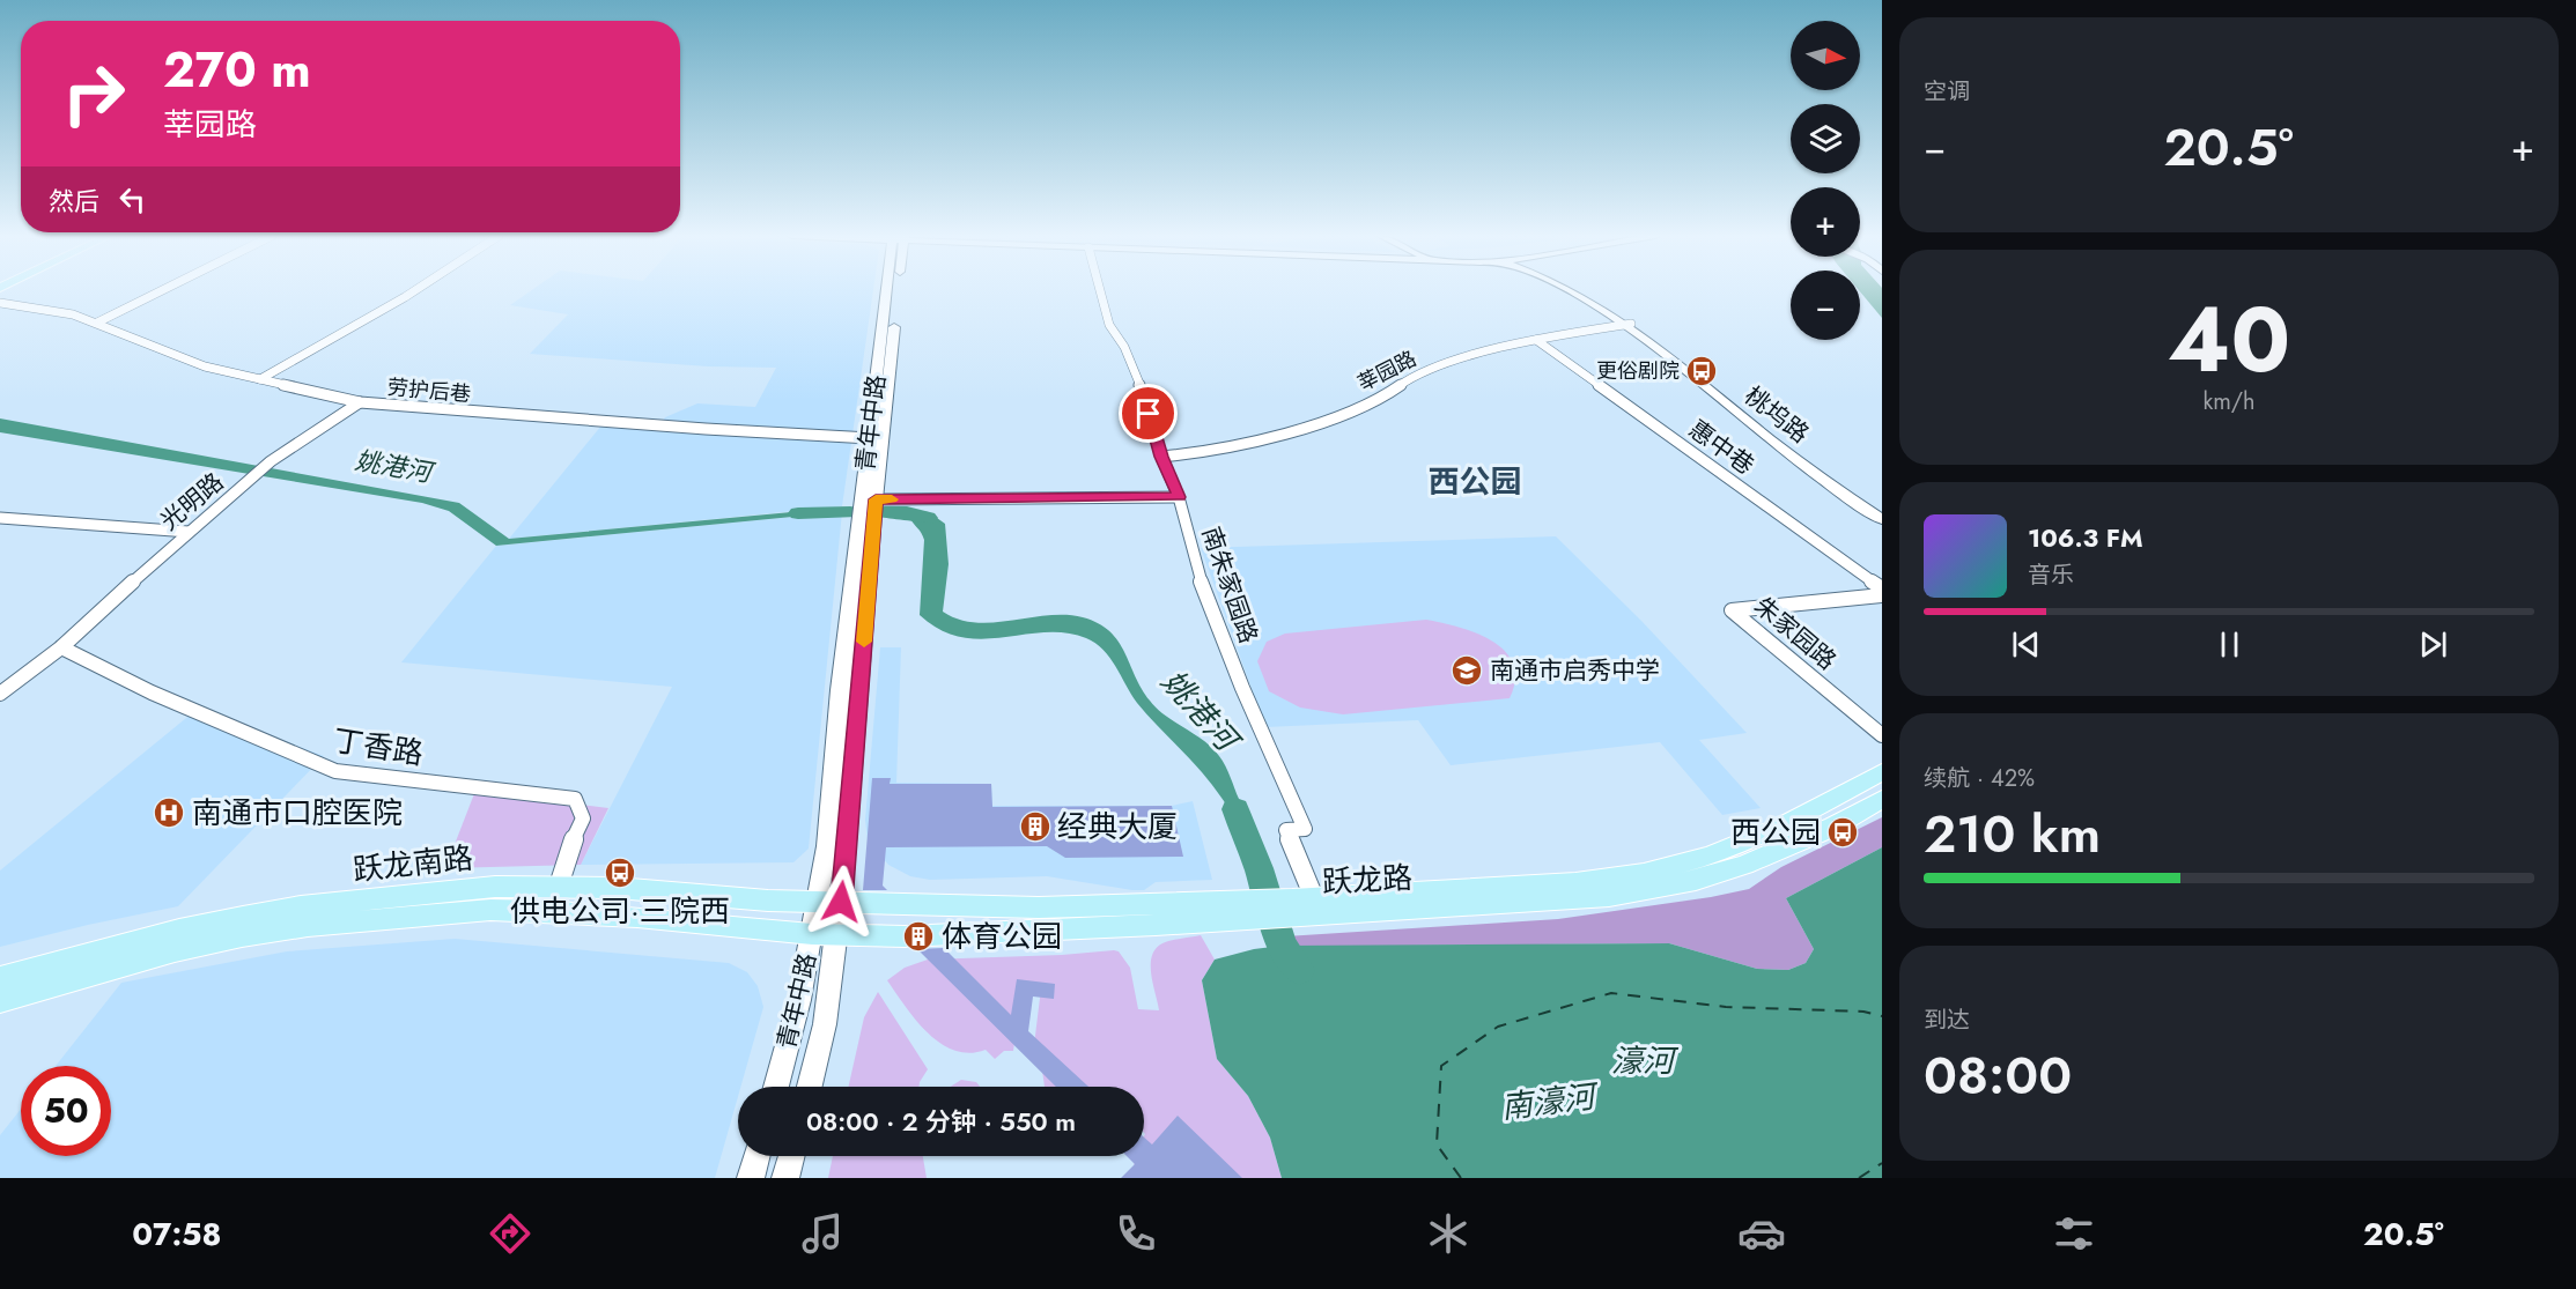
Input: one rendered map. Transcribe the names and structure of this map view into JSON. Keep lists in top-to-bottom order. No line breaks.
{"streets":{"main road":["桃坞路","青年中路","跃龙南路","跃龙路"],"street":["莘园路","劳护后巷","惠中巷","光明路","南朱家园路","朱家园路","丁香路"]},"crossings":[["莘园路","桃坞路"],["莘园路","惠中巷"],["莘园路","南朱家园路"],["劳护后巷","青年中路"],["劳护后巷","光明路"],["青年中路","跃龙南路"],["青年中路","跃龙路"],["光明路","丁香路"],["南朱家园路","跃龙路"],["丁香路","跃龙南路"],["跃龙南路","跃龙路"]],"districts":["西公园"],"water":["姚港河","濠河","南濠河"],"places":{"bus stop":["更俗剧院","西公园","供电公司·三院西"],"school or university":["南通市启秀中学"],"hospital":["南通市口腔医院"],"building":["经典大厦","体育公园"]},"north":"right","page":{"tile":["空调",["40","km/h"],["续航 · 42%","210 km"],["到达","08:00"]],"map_buttons":["+","−"],"turn":["270 m","莘园路"],"heat":["−","20.5°","+"],"then":"然后","song":["106.3 FM","音乐"],"limit":"50","trip":"08:00 · 2 分钟 · 550 m","tabs":["07:58","20.5°"]}}
